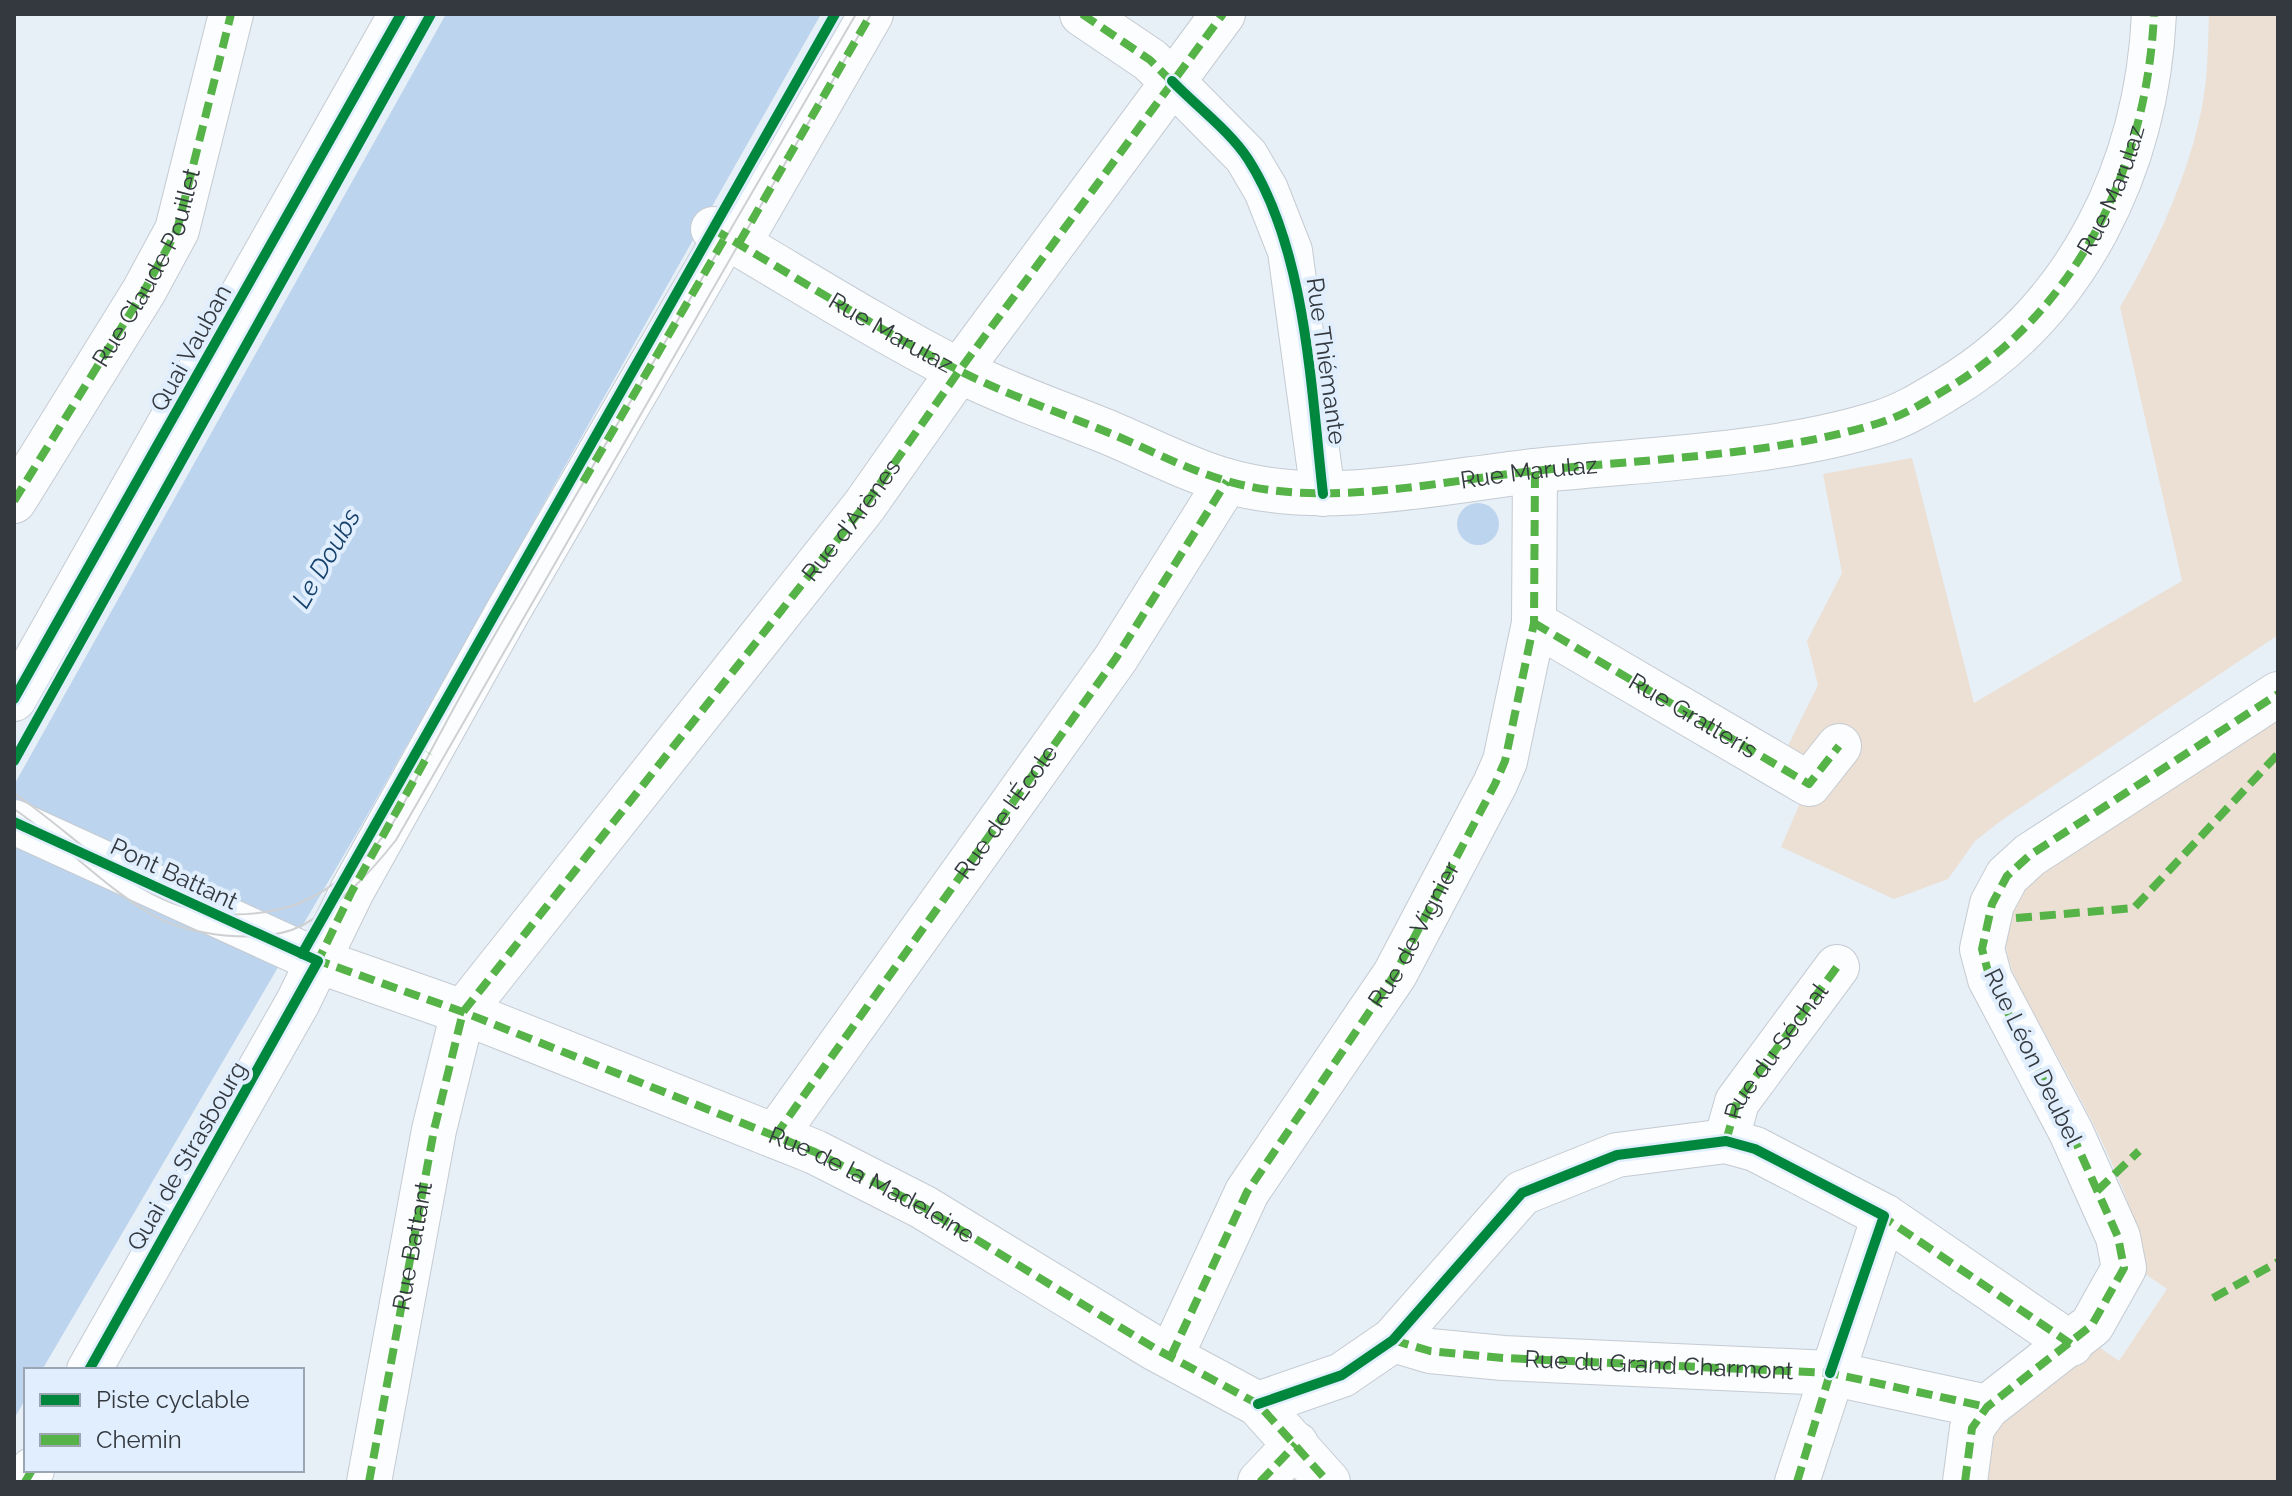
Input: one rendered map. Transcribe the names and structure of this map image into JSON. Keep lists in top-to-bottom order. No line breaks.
{"streets":{"street":["Rue Marulaz","Rue Claude Pouillet","Quai Vauban","Rue Thiémante","Rue d'Arènes","Rue Gratteris","Rue de l'École","Pont Battant","Rue de Vignier","Rue du Séchal","Rue Léon Deubel","Quai de Strasbourg","Rue de la Madeleine","Rue Battant","Rue du Grand Charmont"]},"crossings":[["Rue Marulaz","Rue Thiémante"],["Rue Marulaz","Rue d'Arènes"],["Rue Marulaz","Rue de l'École"],["Rue Marulaz","Rue de Vignier"],["Rue Marulaz","Quai de Strasbourg"],["Rue Thiémante","Rue d'Arènes"],["Rue d'Arènes","Pont Battant"],["Rue d'Arènes","Rue de la Madeleine"],["Rue d'Arènes","Rue Battant"],["Rue Gratteris","Rue de Vignier"],["Rue de l'École","Rue de la Madeleine"],["Pont Battant","Quai de Strasbourg"],["Pont Battant","Rue de la Madeleine"],["Pont Battant","Rue Battant"],["Rue de Vignier","Rue de la Madeleine"],["Rue Léon Deubel","Rue du Grand Charmont"],["Rue de la Madeleine","Rue Battant"]],"water":["Le Doubs"],"legend":["Piste cyclable","Chemin"]}
